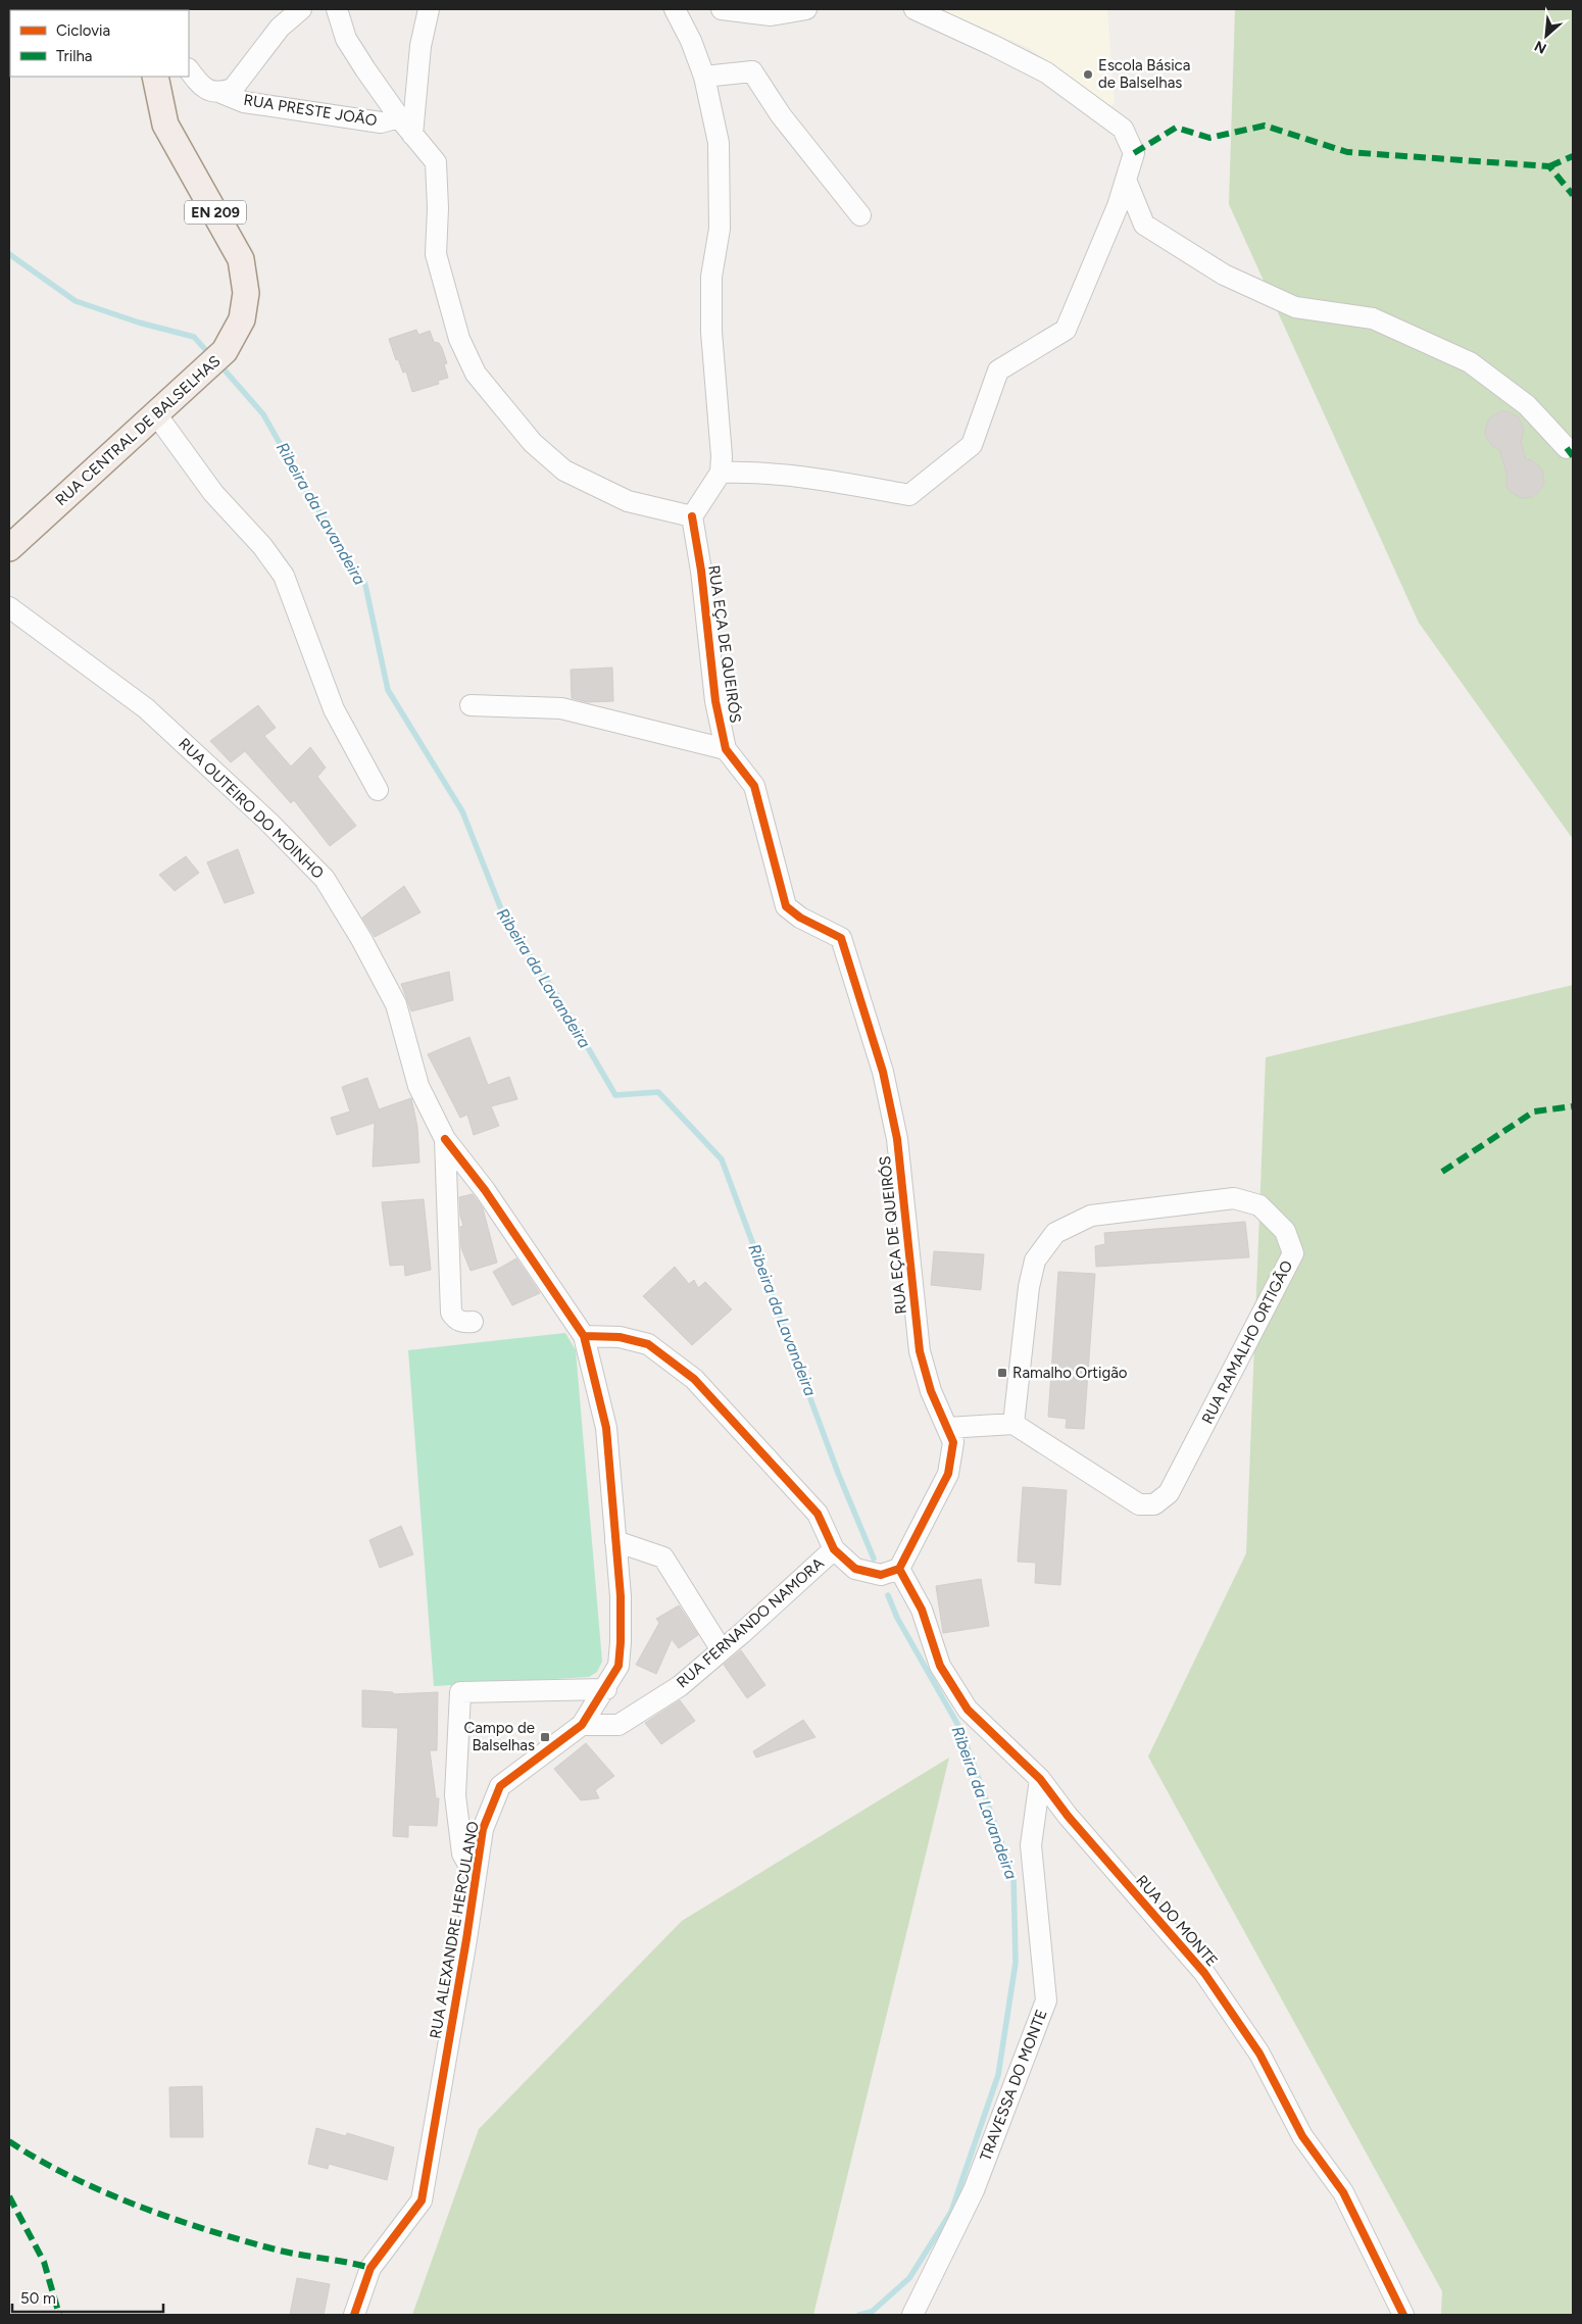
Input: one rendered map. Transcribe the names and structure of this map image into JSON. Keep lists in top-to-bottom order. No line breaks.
{"streets":{"main road":["EN 209","RUA CENTRAL DE BALSELHAS"],"street":["RUA PRESTE JOÃO","RUA EÇA DE QUEIRÓS","RUA OUTEIRO DO MOINHO","RUA RAMALHO ORTIGÃO","RUA FERNANDO NAMORA","RUA DO MONTE","RUA ALEXANDRE HERCULANO","TRAVESSA DO MONTE"]},"crossings":[["RUA EÇA DE QUEIRÓS","RUA DO MONTE"],["RUA OUTEIRO DO MOINHO","RUA ALEXANDRE HERCULANO"],["RUA FERNANDO NAMORA","RUA ALEXANDRE HERCULANO"],["RUA DO MONTE","TRAVESSA DO MONTE"]],"water":["Ribeira da Lavandeira"],"places":{"other":["Escola Básica de Balselhas"],"transit":["Ramalho Ortigão","Campo de Balselhas"]},"legend":["Ciclovia","Trilha"],"scale_bar":"50 m","north":"bottom left"}
